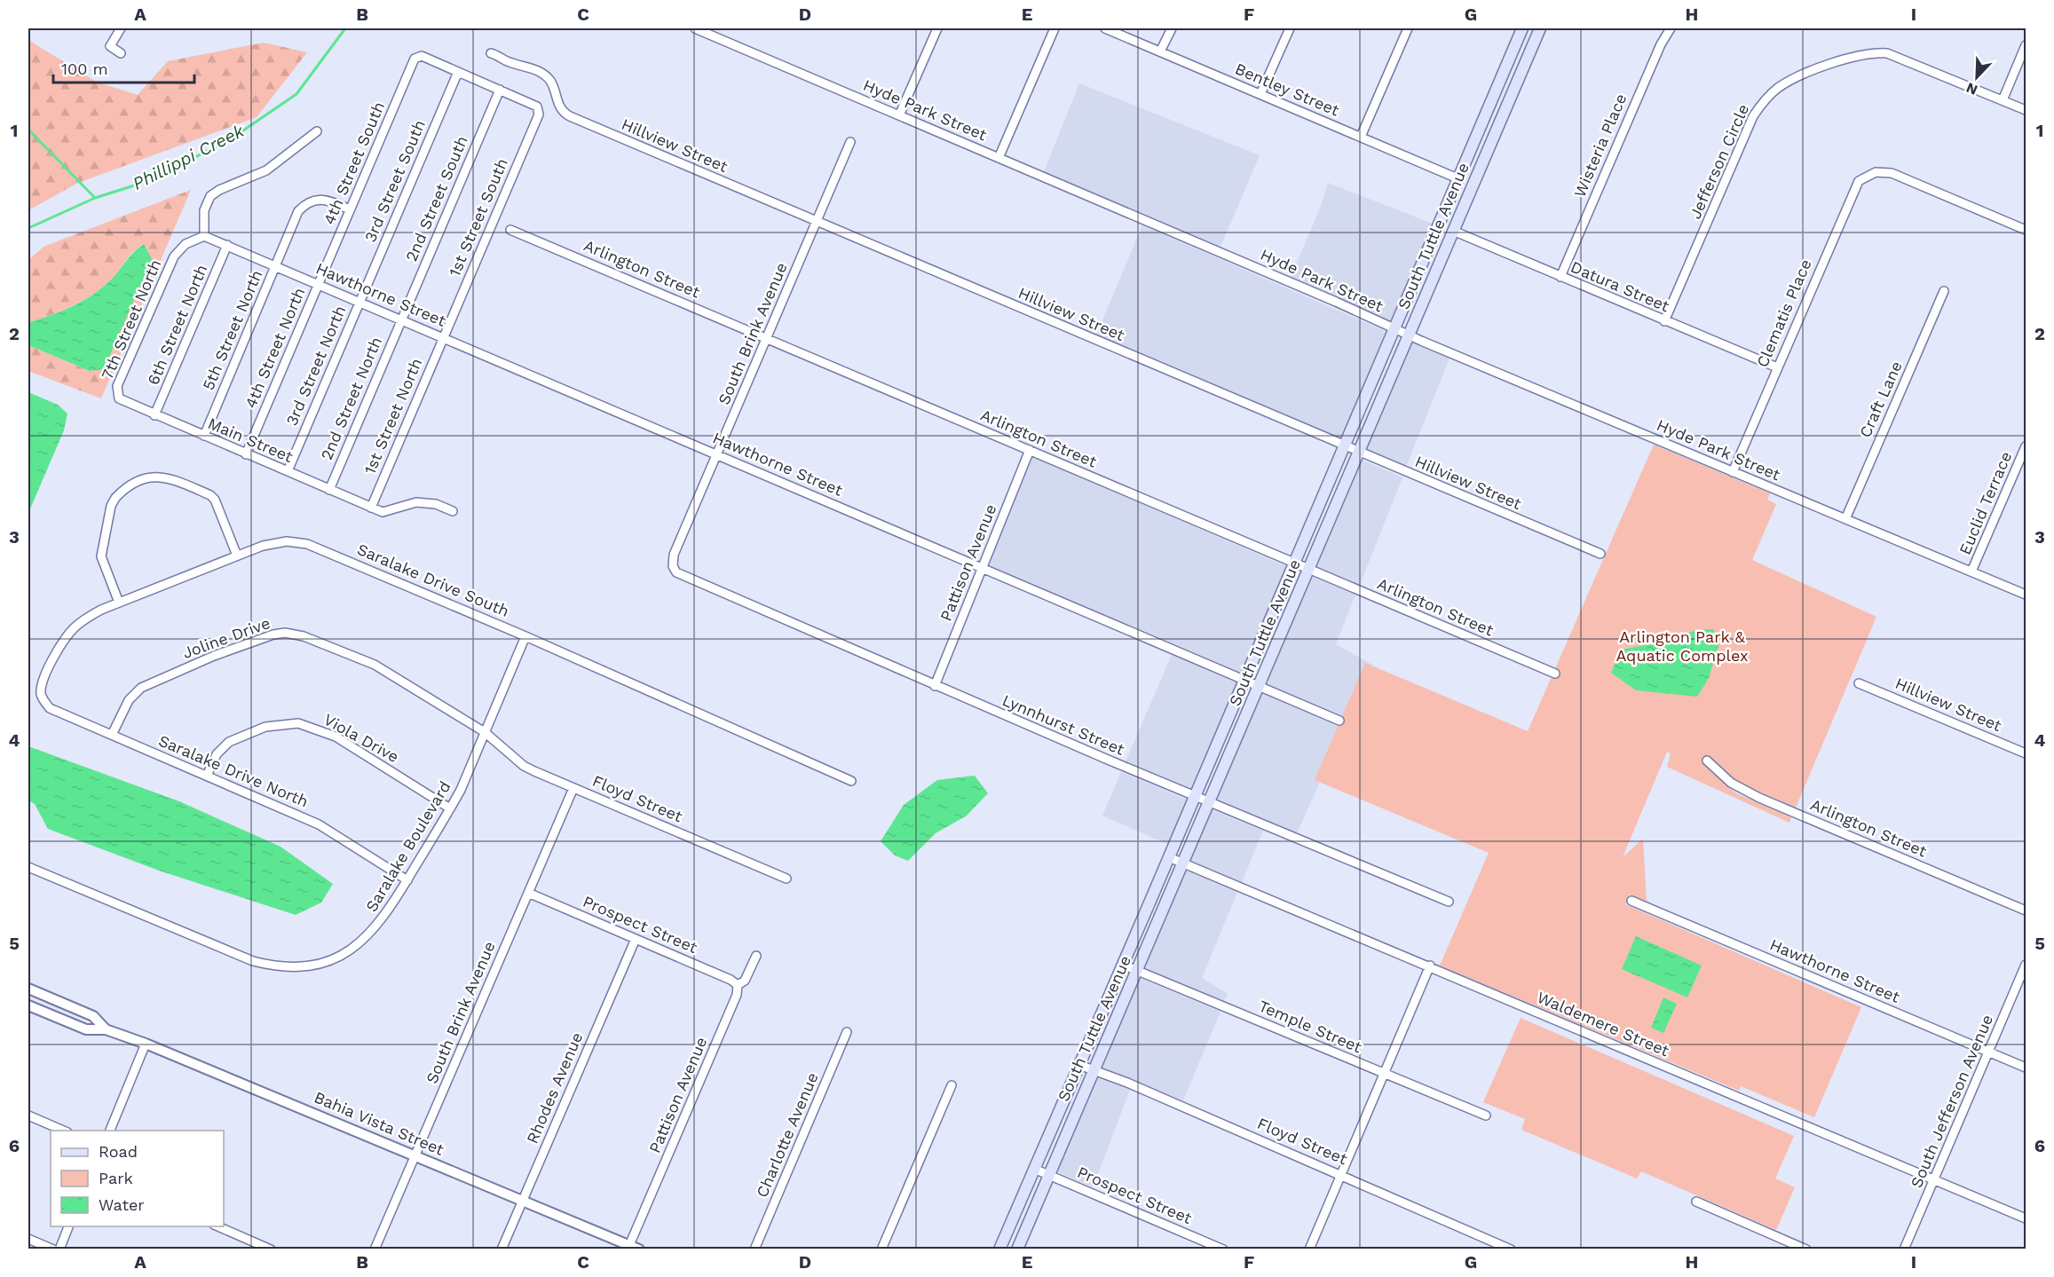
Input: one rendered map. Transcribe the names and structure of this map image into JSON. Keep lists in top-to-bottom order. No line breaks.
{"streets":{"main road":["South Tuttle Avenue"],"street":["Bentley Street","Hyde Park Street","Hillview Street","Wisteria Place","Jefferson Circle","4th Street South","3rd Street South","2nd Street South","1st Street South","Arlington Street","Datura Street","Hawthorne Street","Clematis Place","7th Street North","6th Street North","5th Street North","South Brink Avenue","4th Street North","3rd Street North","2nd Street North","Craft Lane","1st Street North","Main Street","Euclid Terrace","Pattison Avenue","Saralake Drive South","Joline Drive","Lynnhurst Street","Viola Drive","Saralake Drive North","Floyd Street","Saralake Boulevard","Prospect Street","Waldemere Street","Temple Street","Rhodes Avenue","South Jefferson Avenue","Bahia Vista Street","Charlotte Avenue"]},"crossings":[["Bentley Street","South Tuttle Avenue"],["Hyde Park Street","South Tuttle Avenue"],["Hyde Park Street","Clematis Place"],["Hyde Park Street","Craft Lane"],["Hyde Park Street","Euclid Terrace"],["Hillview Street","South Tuttle Avenue"],["Hillview Street","South Brink Avenue"],["Wisteria Place","Datura Street"],["Jefferson Circle","Datura Street"],["4th Street South","3rd Street South"],["4th Street South","Hawthorne Street"],["4th Street South","5th Street North"],["4th Street South","4th Street North"],["3rd Street South","Hawthorne Street"],["3rd Street South","3rd Street North"],["2nd Street South","1st Street South"],["2nd Street South","Hawthorne Street"],["2nd Street South","2nd Street North"],["1st Street South","Hawthorne Street"],["1st Street South","1st Street North"],["South Tuttle Avenue","Arlington Street"],["South Tuttle Avenue","Datura Street"],["South Tuttle Avenue","Hawthorne Street"],["South Tuttle Avenue","Lynnhurst Street"],["South Tuttle Avenue","Floyd Street"],["South Tuttle Avenue","Prospect Street"],["South Tuttle Avenue","Waldemere Street"],["South Tuttle Avenue","Temple Street"],["Arlington Street","South Brink Avenue"],["Arlington Street","Pattison Avenue"],["Datura Street","Clematis Place"],["Hawthorne Street","7th Street North"],["Hawthorne Street","6th Street North"],["Hawthorne Street","5th Street North"],["Hawthorne Street","South Brink Avenue"],["Hawthorne Street","4th Street North"],["Hawthorne Street","3rd Street North"],["Hawthorne Street","2nd Street North"],["Hawthorne Street","1st Street North"],["Hawthorne Street","Pattison Avenue"],["Hawthorne Street","South Jefferson Avenue"],["7th Street North","Main Street"],["6th Street North","Main Street"],["5th Street North","Main Street"],["South Brink Avenue","Lynnhurst Street"],["South Brink Avenue","Floyd Street"],["South Brink Avenue","Prospect Street"],["South Brink Avenue","Bahia Vista Street"],["4th Street North","Main Street"],["3rd Street North","Main Street"],["2nd Street North","Main Street"],["1st Street North","Main Street"],["Pattison Avenue","Lynnhurst Street"],["Pattison Avenue","Prospect Street"],["Pattison Avenue","Bahia Vista Street"],["Saralake Drive South","Saralake Drive North"],["Saralake Drive South","Saralake Boulevard"],["Joline Drive","Saralake Drive North"],["Joline Drive","Floyd Street"],["Joline Drive","Saralake Boulevard"],["Viola Drive","Saralake Drive North"],["Viola Drive","Saralake Boulevard"],["Saralake Drive North","Saralake Boulevard"],["Floyd Street","Saralake Boulevard"],["Prospect Street","Rhodes Avenue"],["Waldemere Street","South Jefferson Avenue"],["Rhodes Avenue","Bahia Vista Street"]],"water":["Phillippi Creek"],"parks":["Arlington Park & Aquatic Complex"],"legend":["Road","Park","Water"],"scale_bar":"100 m","north":"bottom left","grid":{"columns":["A","B","C","D","E","F","G","H","I"],"rows":["1","2","3","4","5","6"]}}
